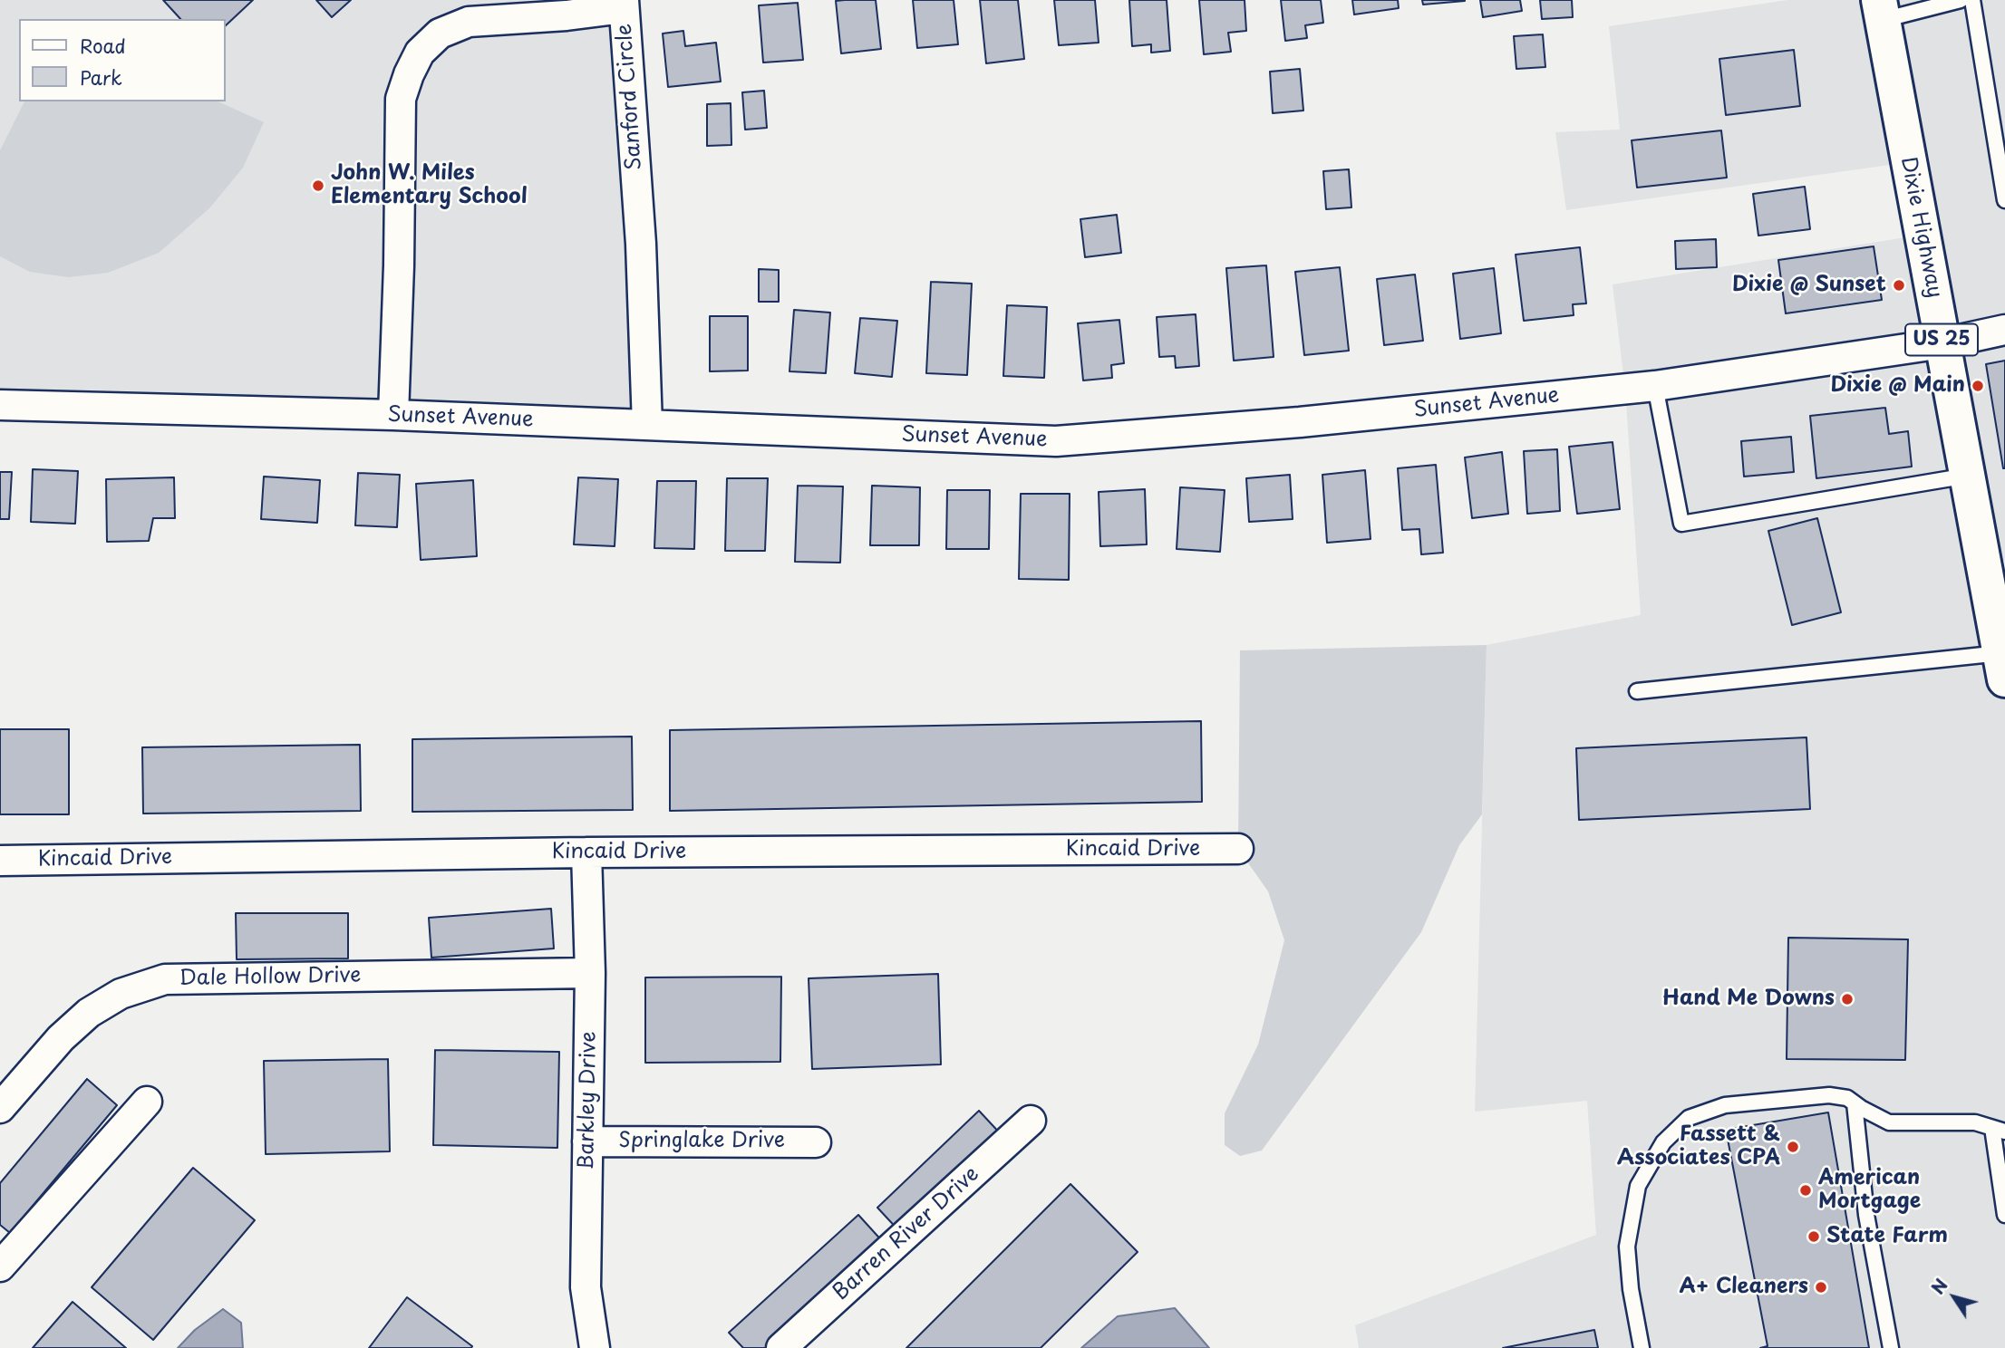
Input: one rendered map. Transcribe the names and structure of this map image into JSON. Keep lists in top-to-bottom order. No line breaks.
{"streets":{"main road":["Dixie Highway","US 25"],"street":["Sanford Circle","Sunset Avenue","Kincaid Drive","Dale Hollow Drive","Barkley Drive","Springlake Drive","Barren River Drive"]},"crossings":[["Sanford Circle","Sunset Avenue"],["Dixie Highway","Sunset Avenue"],["Kincaid Drive","Barkley Drive"],["Dale Hollow Drive","Barkley Drive"],["Barkley Drive","Springlake Drive"]],"places":["John W. Miles Elementary School","Dixie @ Sunset","Dixie @ Main","Hand Me Downs","Fassett & Associates CPA","American Mortgage","State Farm","A+ Cleaners"],"legend":["Road","Park"],"north":"top left"}
